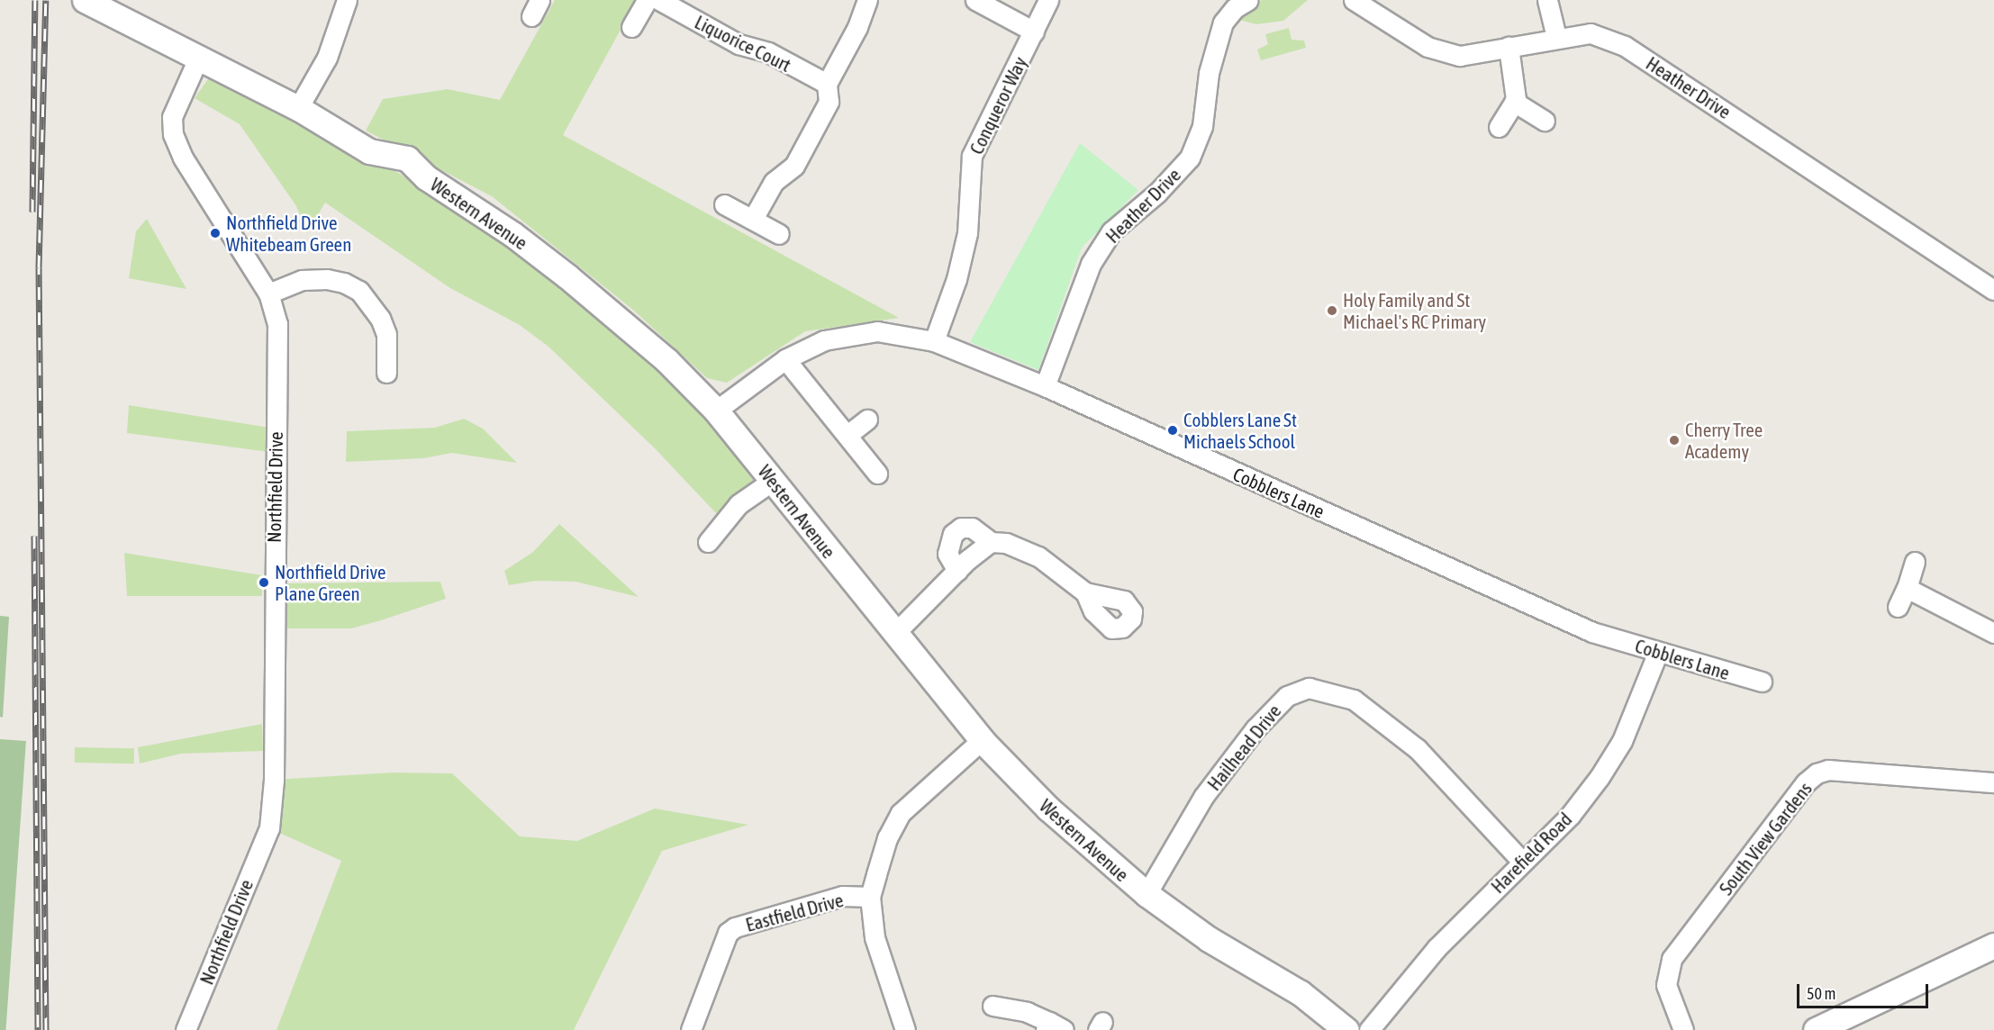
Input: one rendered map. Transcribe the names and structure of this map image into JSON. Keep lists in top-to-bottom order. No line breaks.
{"streets":{"street":["Liquorice Court","Heather Drive","Conqueror Way","Western Avenue","Northfield Drive","Cobblers Lane","Hailhead Drive","South View Gardens","Harefield Road","Eastfield Drive"]},"crossings":[["Heather Drive","Cobblers Lane"],["Conqueror Way","Cobblers Lane"],["Western Avenue","Northfield Drive"],["Western Avenue","Cobblers Lane"],["Western Avenue","Hailhead Drive"],["Western Avenue","Eastfield Drive"],["Cobblers Lane","Harefield Road"],["Hailhead Drive","Harefield Road"]],"places":["Northfield Drive Whitebeam Green","Holy Family and St Michael's RC Primary","Cobblers Lane St Michaels School","Cherry Tree Academy","Northfield Drive Plane Green"],"scale_bar":"50 m"}
